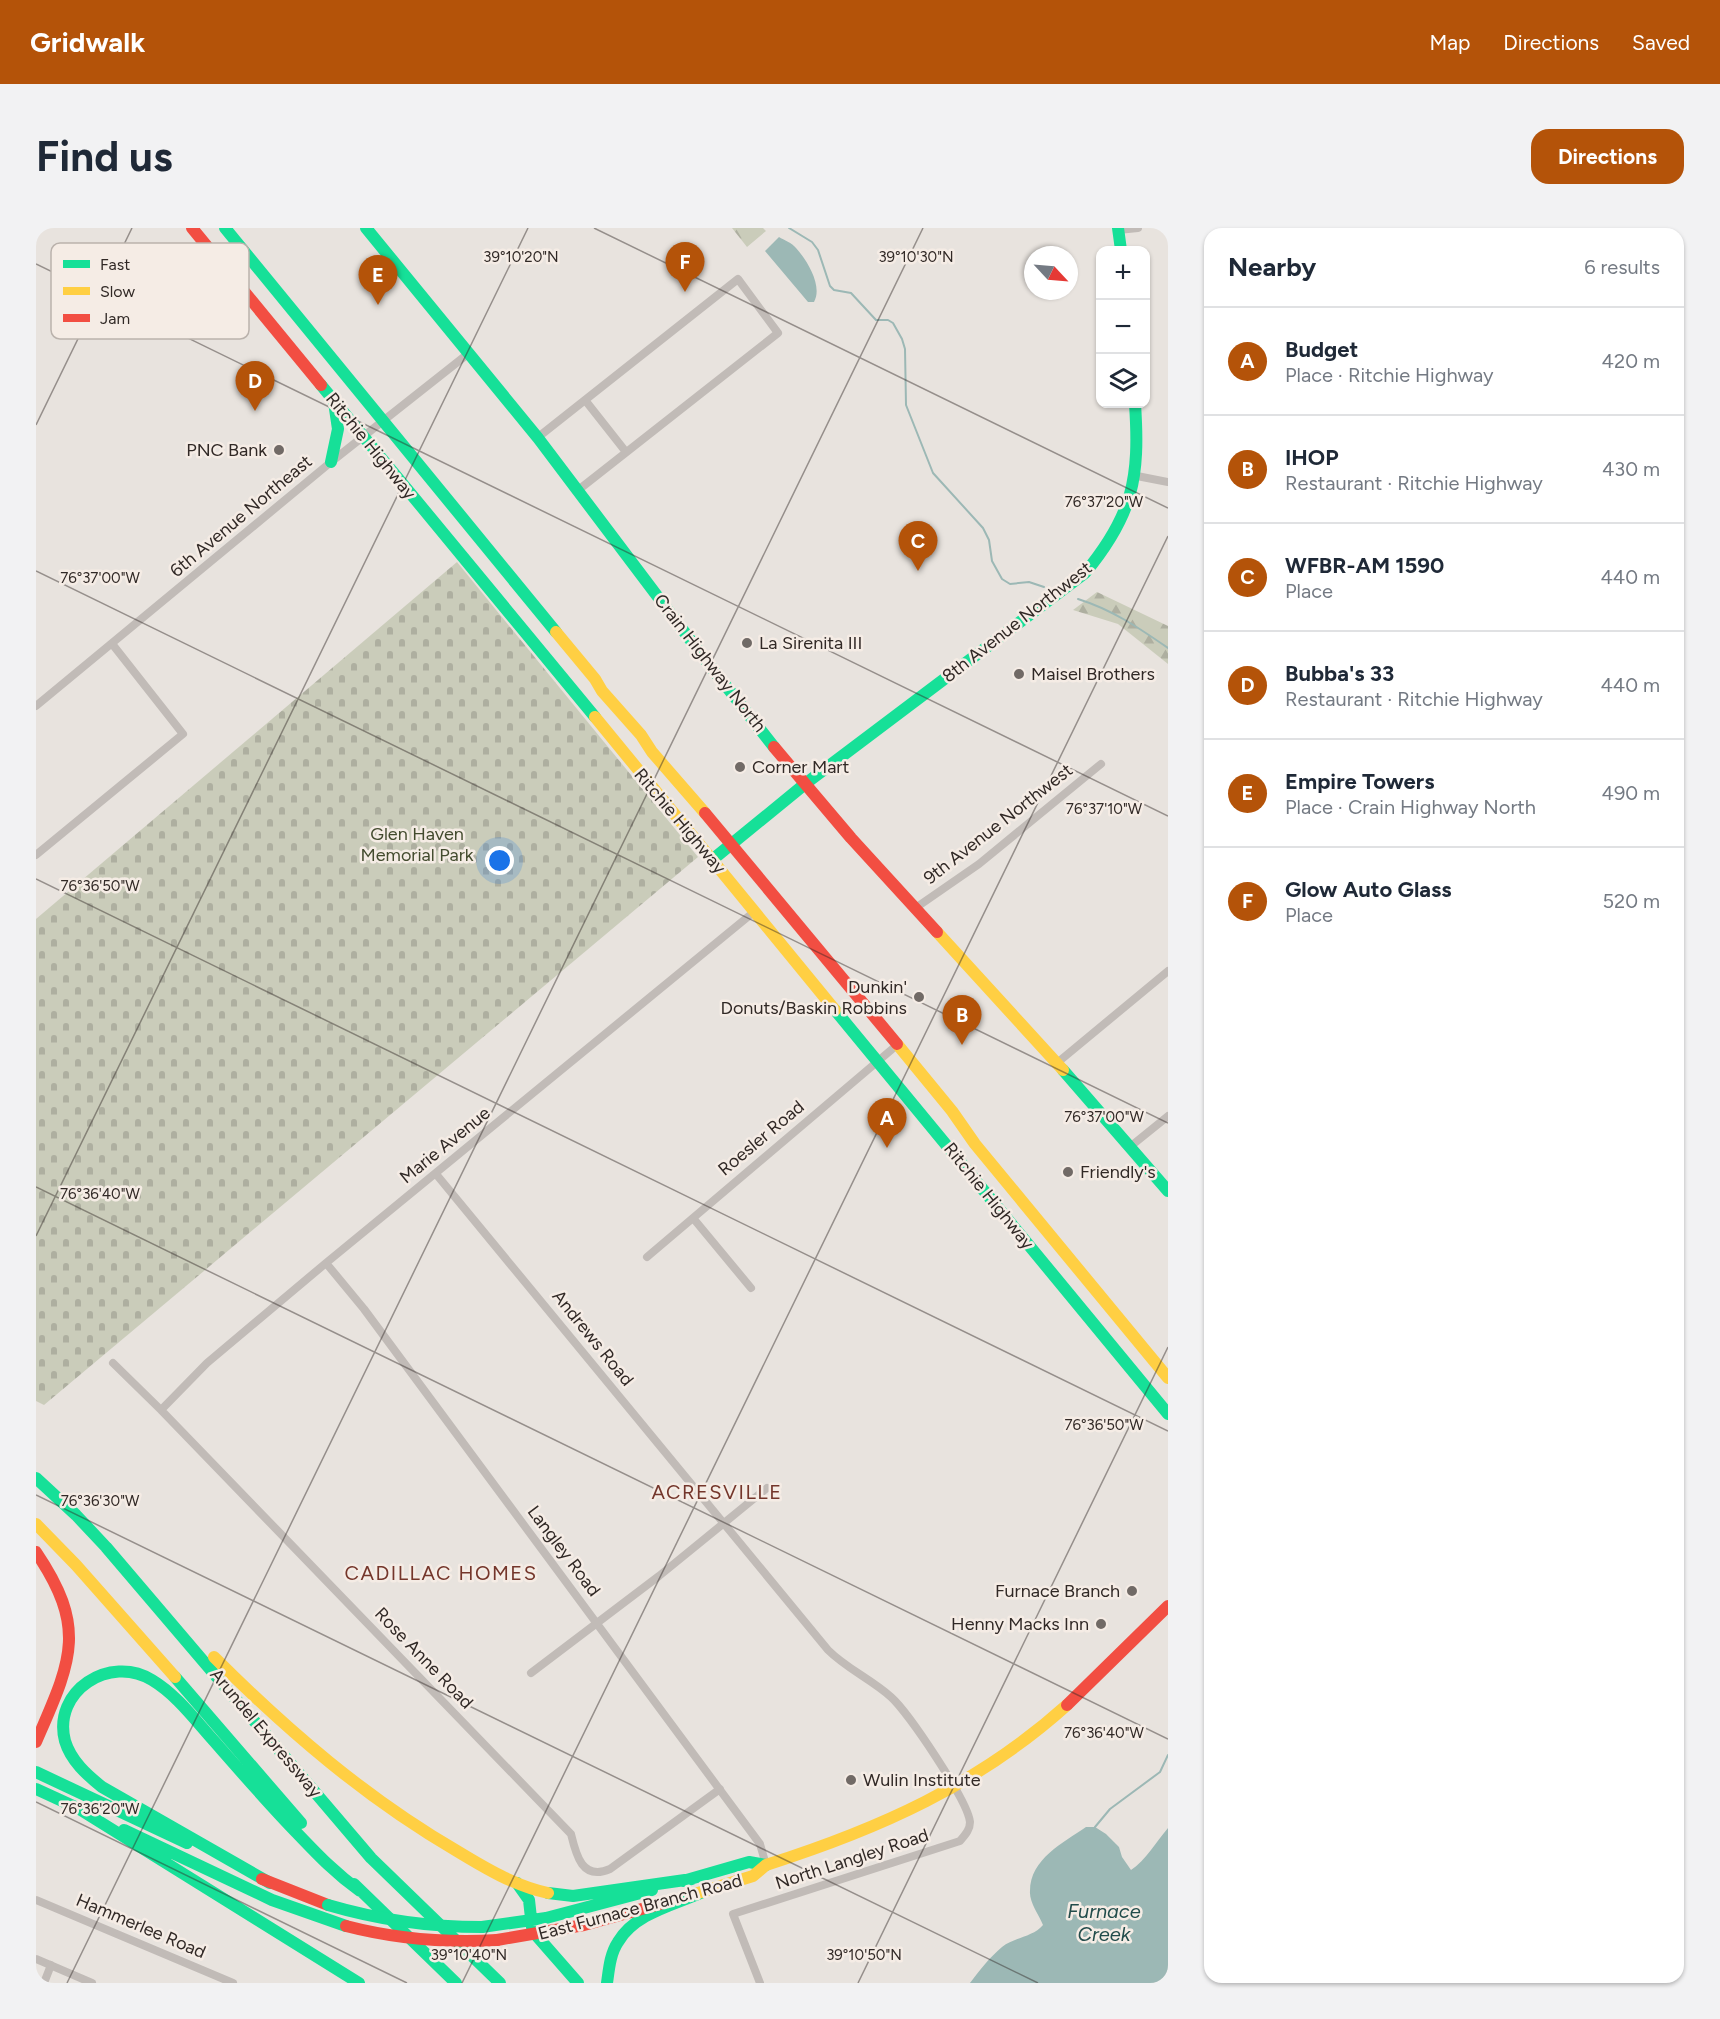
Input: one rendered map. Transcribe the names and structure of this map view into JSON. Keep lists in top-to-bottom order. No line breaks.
{"streets":{"main road":["Ritchie Highway","8th Avenue Northwest","Crain Highway North","Arundel Expressway","East Furnace Branch Road"],"street":["6th Avenue Northeast","9th Avenue Northwest","Roesler Road","Marie Avenue","Andrews Road","Langley Road","Rose Anne Road","North Langley Road","Hammerlee Road"]},"crossings":[["Ritchie Highway","6th Avenue Northeast"],["Ritchie Highway","8th Avenue Northwest"],["Ritchie Highway","Roesler Road"],["Ritchie Highway","Marie Avenue"],["6th Avenue Northeast","Crain Highway North"],["8th Avenue Northwest","Crain Highway North"],["Crain Highway North","9th Avenue Northwest"],["Marie Avenue","Andrews Road"],["Marie Avenue","Langley Road"],["Marie Avenue","Rose Anne Road"],["Andrews Road","North Langley Road"],["Andrews Road","East Furnace Branch Road"],["Langley Road","Rose Anne Road"],["Langley Road","East Furnace Branch Road"],["North Langley Road","East Furnace Branch Road"]],"districts":["ACRESVILLE","CADILLAC HOMES"],"water":["Furnace Creek"],"parks":["Glen Haven Memorial Park"],"places":["PNC Bank","La Sirenita III","Maisel Brothers","Corner Mart","Dunkin' Donuts/Baskin Robbins","Friendly's","Furnace Branch","Henny Macks Inn","Wulin Institute"],"legend":["Fast","Slow","Jam"],"north":"bottom right","page":{"header":"Gridwalk","nav":["Map","Directions","Saved"],"buttons":"Directions","title":"Find us","heading":["Nearby","6 results"],"pins":["F","E","D","C","B","A"],"map_buttons":["+","−"],"list":[{"mark":"A","name":"Budget","note":"Place · Ritchie Highway","value":"420 m"},{"mark":"B","name":"IHOP","note":"Restaurant · Ritchie Highway","value":"430 m"},{"mark":"C","name":"WFBR-AM 1590","note":"Place","value":"440 m"},{"mark":"D","name":"Bubba's 33","note":"Restaurant · Ritchie Highway","value":"440 m"},{"mark":"E","name":"Empire Towers","note":"Place · Crain Highway North","value":"490 m"},{"mark":"F","name":"Glow Auto Glass","note":"Place","value":"520 m"}]},"coordinates":["39°10'20\"N","39°10'30\"N","76°37'20\"W","76°37'00\"W","76°37'10\"W","76°36'50\"W","76°36'40\"W","76°36'30\"W","76°36'20\"W","39°10'40\"N","39°10'50\"N"]}
